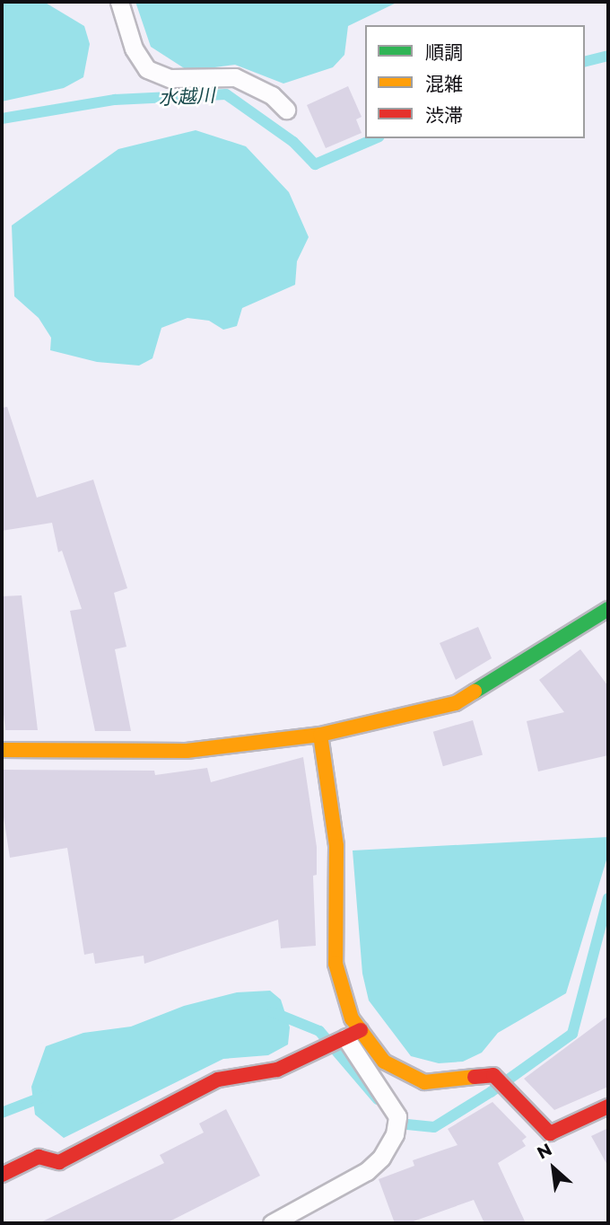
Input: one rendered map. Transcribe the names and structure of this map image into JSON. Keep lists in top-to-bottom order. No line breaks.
{"water":["水越川"],"legend":["順調","混雑","渋滞"],"north":"top left"}
